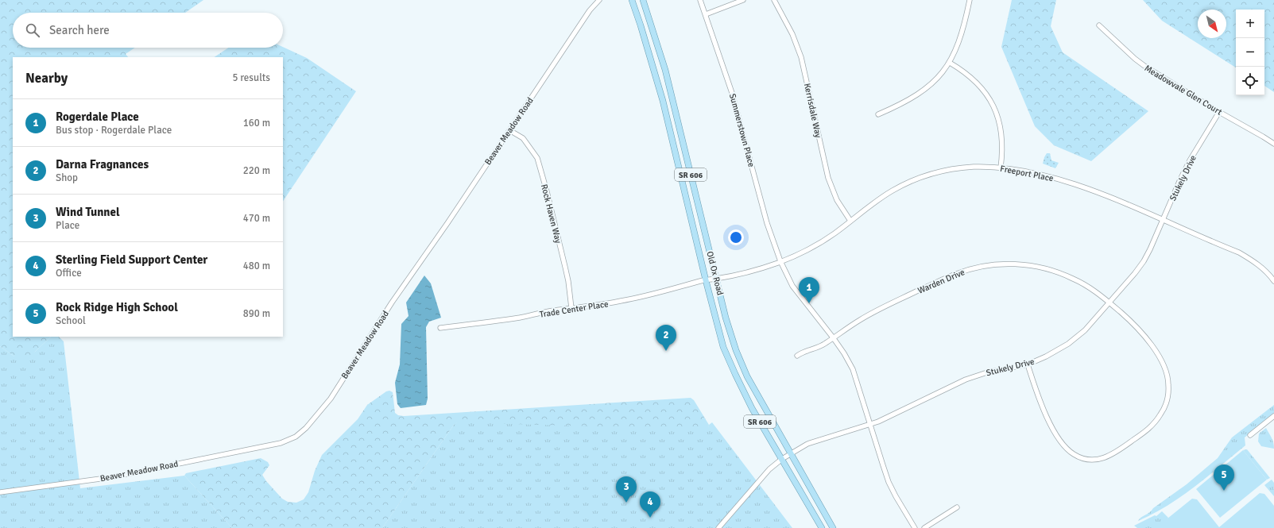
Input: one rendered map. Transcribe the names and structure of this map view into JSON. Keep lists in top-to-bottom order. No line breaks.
{"streets":{"main road":["SR 606","Old Ox Road"],"street":["Meadowvale Glen Court","Kerrisdale Way","Summerstown Place","Beaver Meadow Road","Freeport Place","Stukely Drive","Rock Haven Way","Warden Drive","Trade Center Place"]},"crossings":[["Meadowvale Glen Court","Stukely Drive"],["Kerrisdale Way","Freeport Place"],["Summerstown Place","Freeport Place"],["Summerstown Place","Stukely Drive"],["Summerstown Place","Warden Drive"],["Beaver Meadow Road","Rock Haven Way"],["Freeport Place","Stukely Drive"],["Freeport Place","Old Ox Road"],["Freeport Place","Trade Center Place"],["Stukely Drive","Old Ox Road"],["Stukely Drive","Warden Drive"],["Rock Haven Way","Trade Center Place"],["Old Ox Road","Trade Center Place"]],"north":"bottom right","page":{"map_buttons":["+","−"],"search":"Search here","heading":["Nearby","5 results"],"list":[{"mark":"1","name":"Rogerdale Place","note":"Bus stop · Rogerdale Place","value":"160 m"},{"mark":"2","name":"Darna Fragnances","note":"Shop","value":"220 m"},{"mark":"3","name":"Wind Tunnel","note":"Place","value":"470 m"},{"mark":"4","name":"Sterling Field Support Center","note":"Office","value":"480 m"},{"mark":"5","name":"Rock Ridge High School","note":"School","value":"890 m"}],"pins":["1","2","5","3","4"]}}
